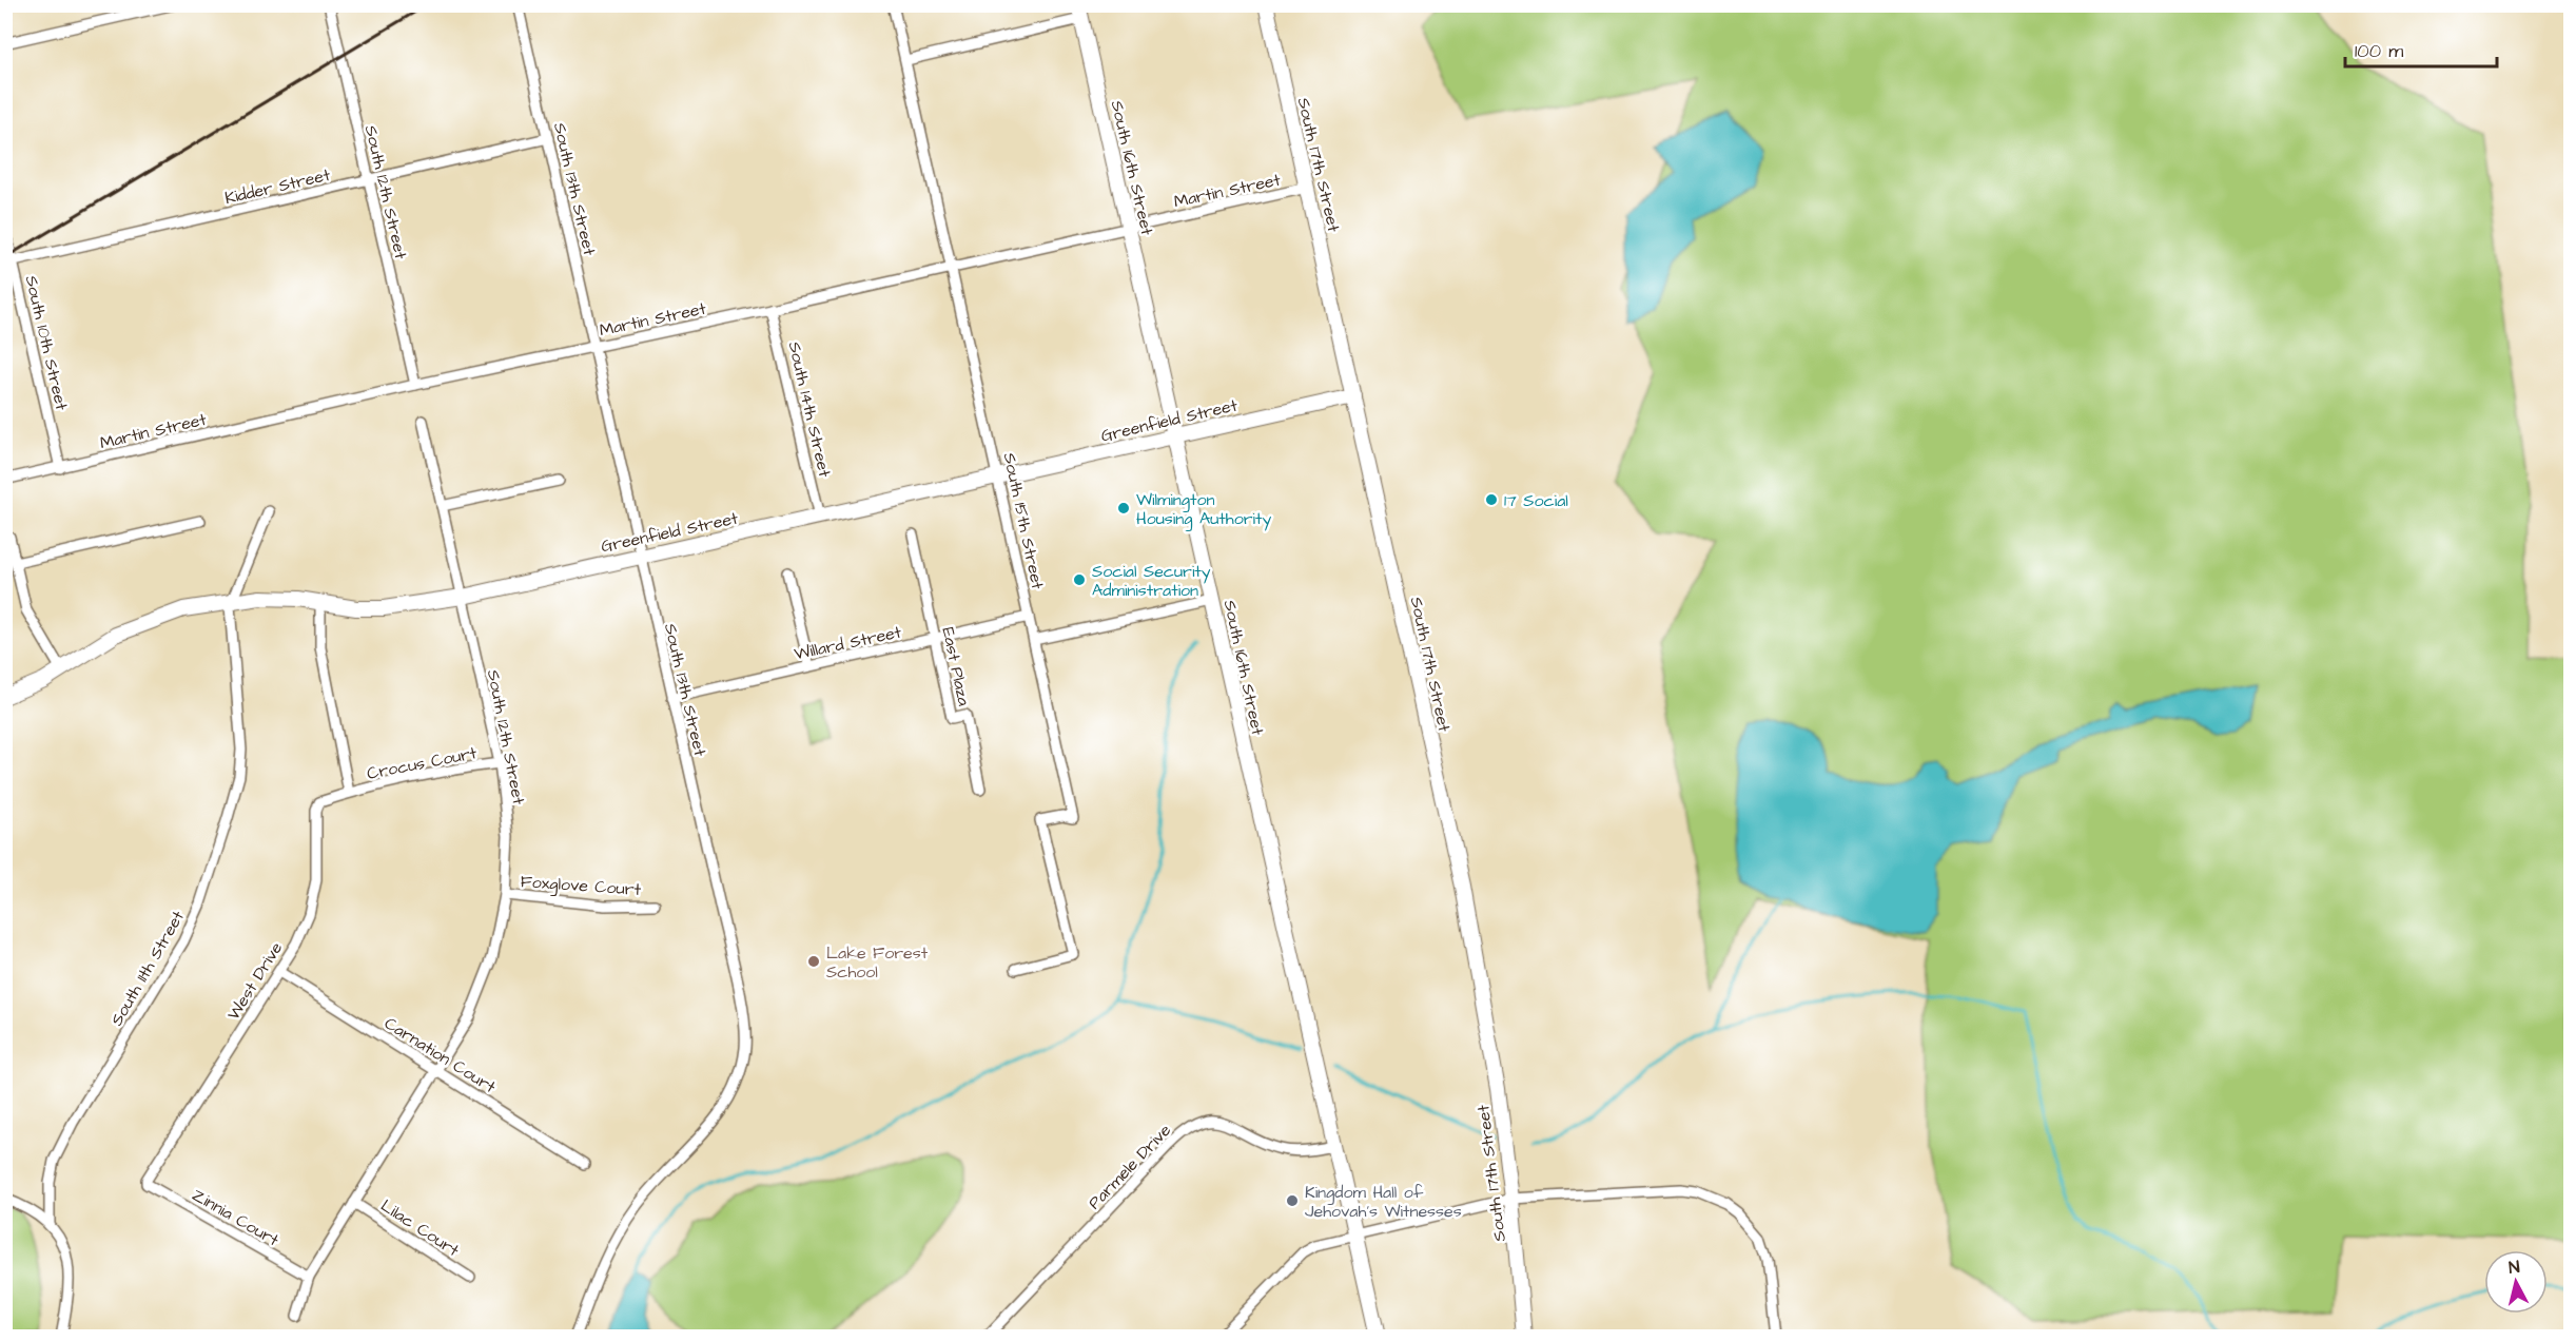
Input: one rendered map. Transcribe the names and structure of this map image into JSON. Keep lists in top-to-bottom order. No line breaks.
{"streets":{"main road":["South 17th Street","South 16th Street","Greenfield Street"],"street":["Kidder Street","South 13th Street","Martin Street","South 12th Street","South 10th Street","South 14th Street","South 15th Street","Willard Street","East Plaza","Crocus Court","Foxglove Court","South 11th Street","West Drive","Carnation Court","Parmele Drive","Zinnia Court","Lilac Court"]},"crossings":[["South 17th Street","Martin Street"],["South 17th Street","Greenfield Street"],["South 16th Street","Martin Street"],["South 16th Street","Greenfield Street"],["South 16th Street","Parmele Drive"],["Kidder Street","South 13th Street"],["Kidder Street","South 12th Street"],["Kidder Street","South 10th Street"],["South 13th Street","Martin Street"],["South 13th Street","Greenfield Street"],["South 13th Street","Willard Street"],["Martin Street","South 12th Street"],["Martin Street","South 10th Street"],["Martin Street","South 14th Street"],["Martin Street","South 15th Street"],["South 12th Street","Greenfield Street"],["South 12th Street","Crocus Court"],["South 12th Street","Foxglove Court"],["South 12th Street","Carnation Court"],["South 12th Street","Zinnia Court"],["South 12th Street","Lilac Court"],["South 14th Street","Greenfield Street"],["Greenfield Street","South 15th Street"],["Greenfield Street","South 11th Street"],["South 15th Street","Willard Street"],["Willard Street","East Plaza"],["Crocus Court","West Drive"],["West Drive","Carnation Court"],["West Drive","Zinnia Court"]],"places":["17 Social","Wilmington Housing Authority","Social Security Administration","Lake Forest School","Kingdom Hall of Jehovah’s Witnesses"],"scale_bar":"100 m","north":"top"}
